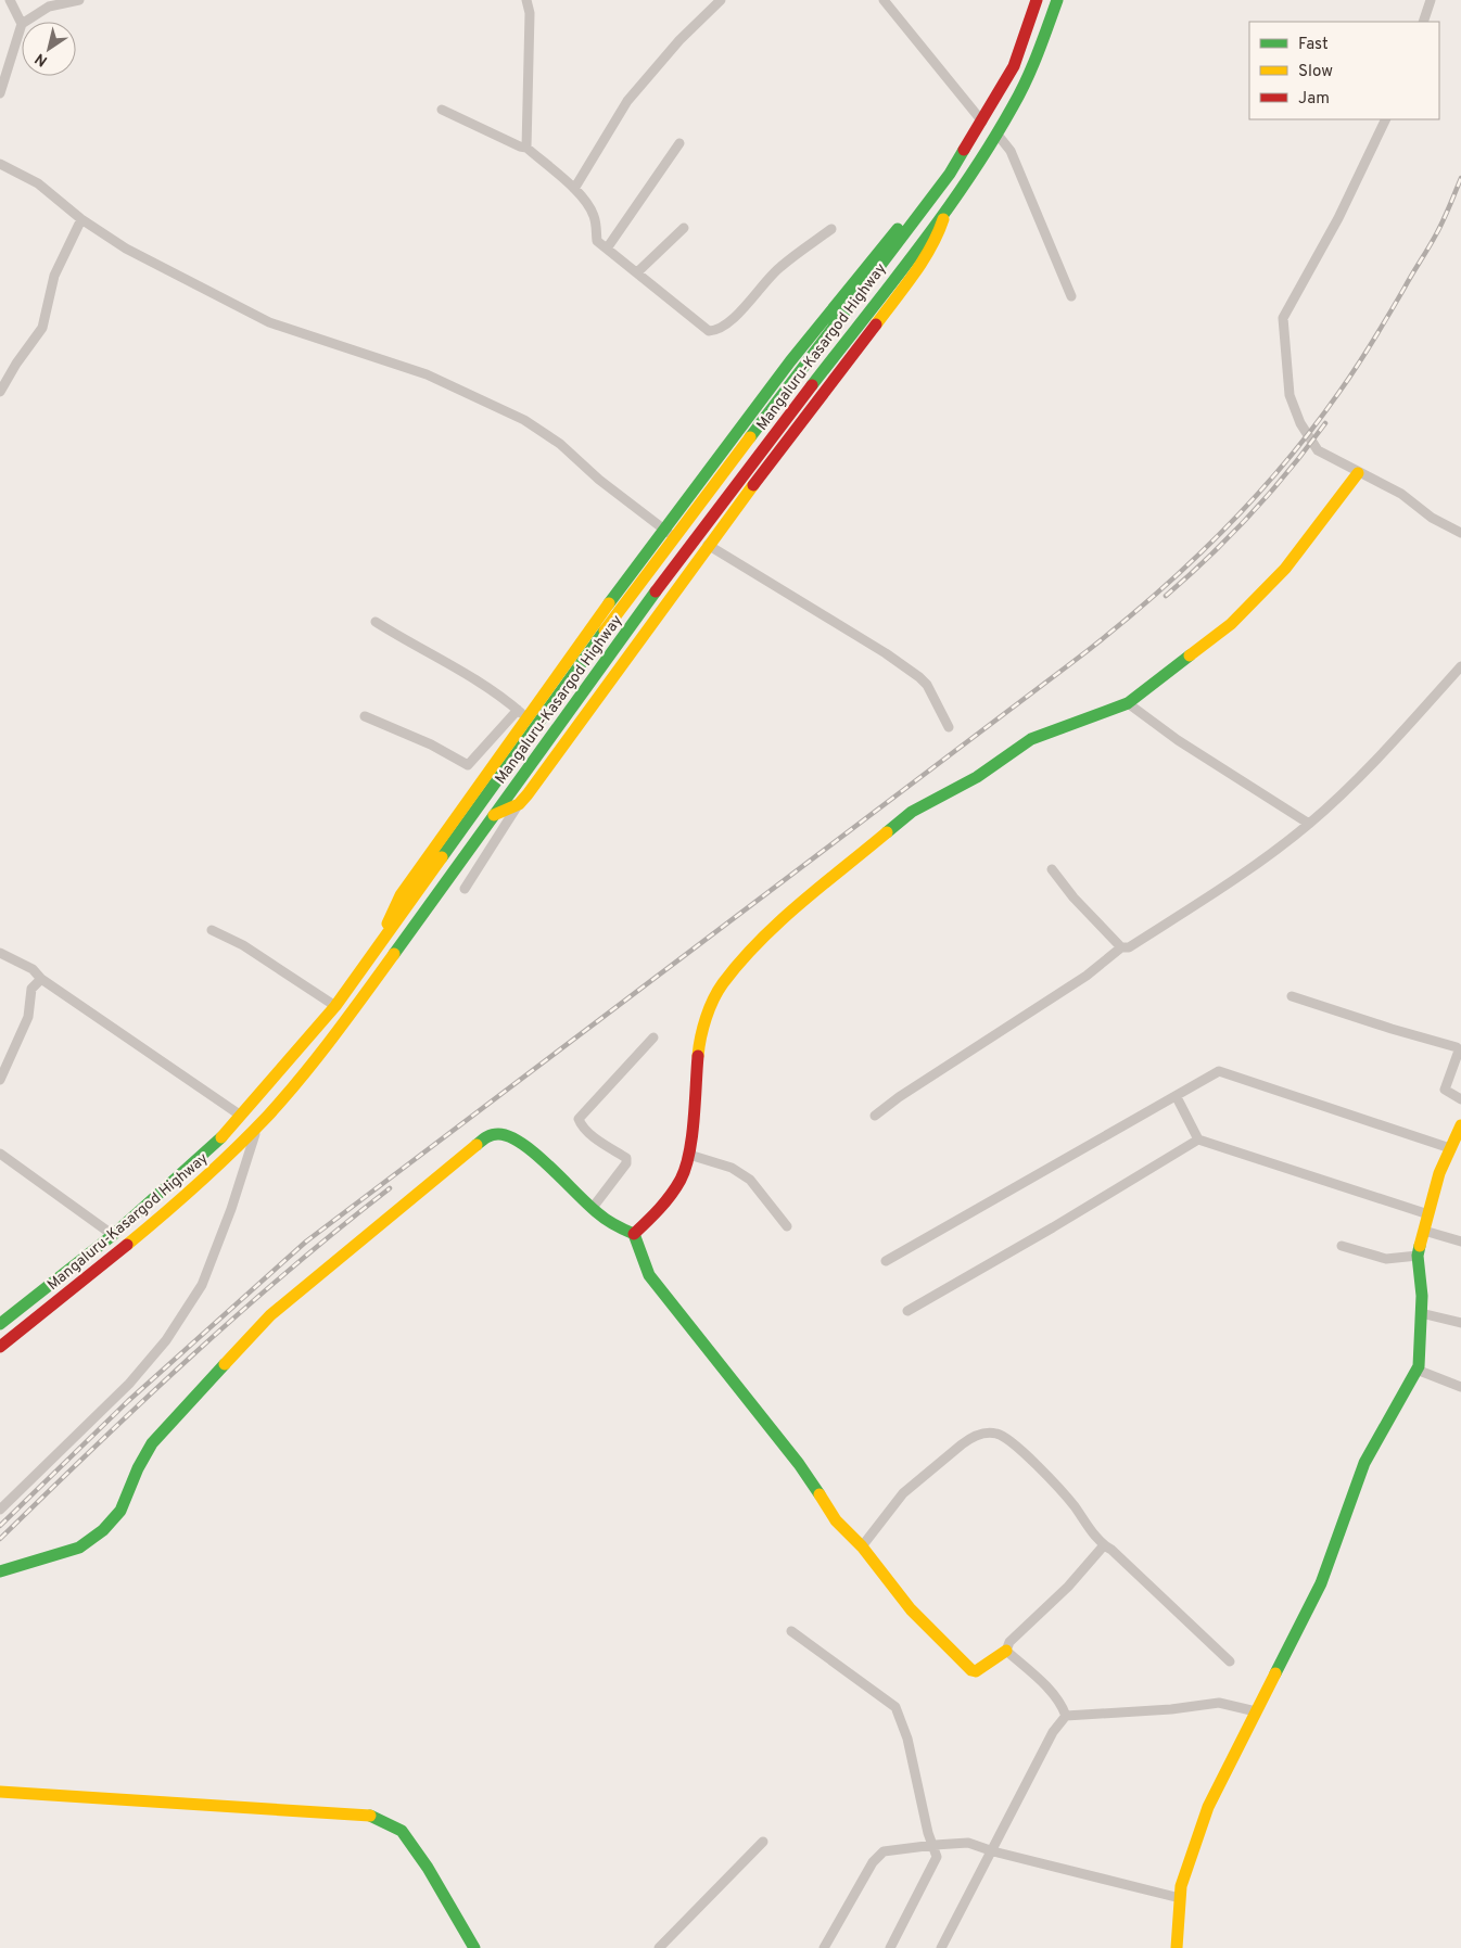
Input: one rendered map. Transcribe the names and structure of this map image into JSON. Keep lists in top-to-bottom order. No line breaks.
{"streets":{"main road":["Mangaluru-Kasargod Highway"]},"legend":["Fast","Slow","Jam"],"north":"bottom left"}
